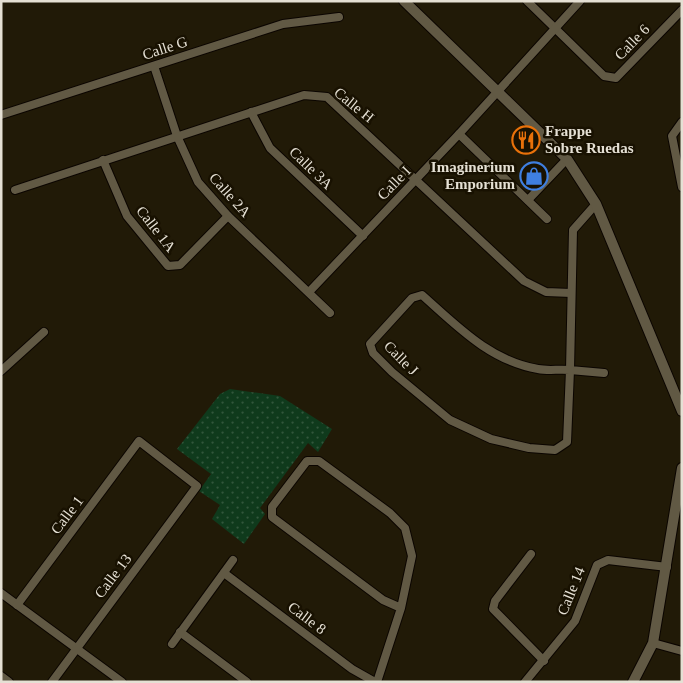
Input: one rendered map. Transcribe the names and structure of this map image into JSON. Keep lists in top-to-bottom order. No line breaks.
{"streets":{"street":["Calle 6","Calle G","Calle H","Calle 3A","Calle I","Calle 2A","Calle 1A","Calle J","Calle 1","Calle 13","Calle 14","Calle 8"]},"crossings":[["Calle 6","Calle I"],["Calle G","Calle 2A"],["Calle H","Calle 3A"],["Calle H","Calle I"],["Calle H","Calle 2A"],["Calle H","Calle 1A"],["Calle H","Calle J"],["Calle 3A","Calle I"],["Calle I","Calle 2A"],["Calle 2A","Calle 1A"],["Calle 1","Calle 13"]],"places":{"restaurant":["Frappe Sobre Ruedas"],"shop":["Imaginerium Emporium"]}}
